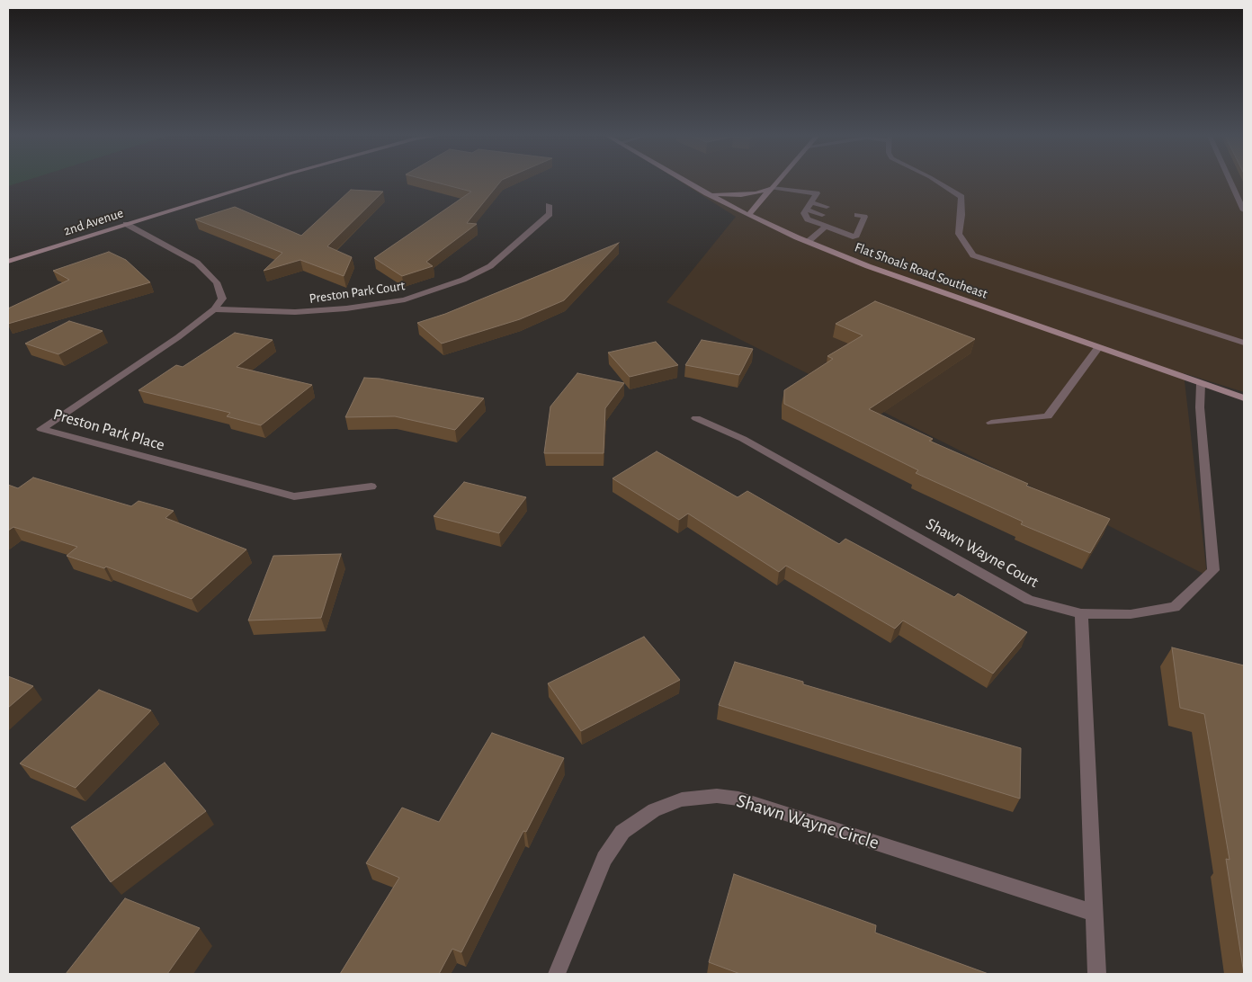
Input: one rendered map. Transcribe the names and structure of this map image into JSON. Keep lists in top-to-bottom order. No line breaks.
{"streets":{"street":["2nd Avenue","Flat Shoals Road Southeast","Preston Park Court","Preston Park Place","Shawn Wayne Court","Shawn Wayne Circle"]},"crossings":[["Flat Shoals Road Southeast","Shawn Wayne Court"],["Preston Park Court","Preston Park Place"]]}
